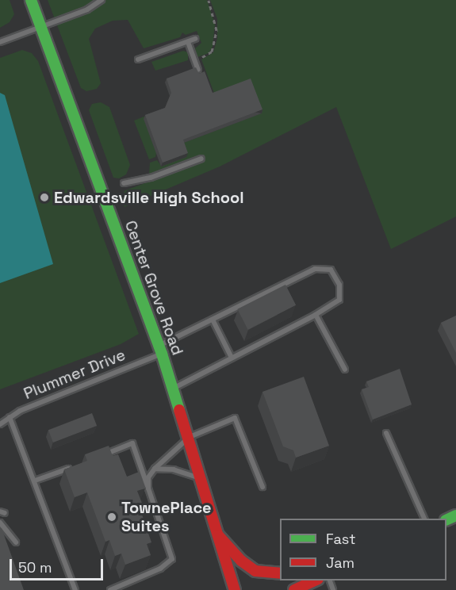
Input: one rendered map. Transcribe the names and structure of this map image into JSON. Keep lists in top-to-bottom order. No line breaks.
{"streets":{"street":["Center Grove Road"],"lane":["Plummer Drive"]},"crossings":[["Center Grove Road","Plummer Drive"]],"places":["Edwardsville High School","TownePlace Suites"],"legend":["Fast","Jam"],"scale_bar":"50 m"}
